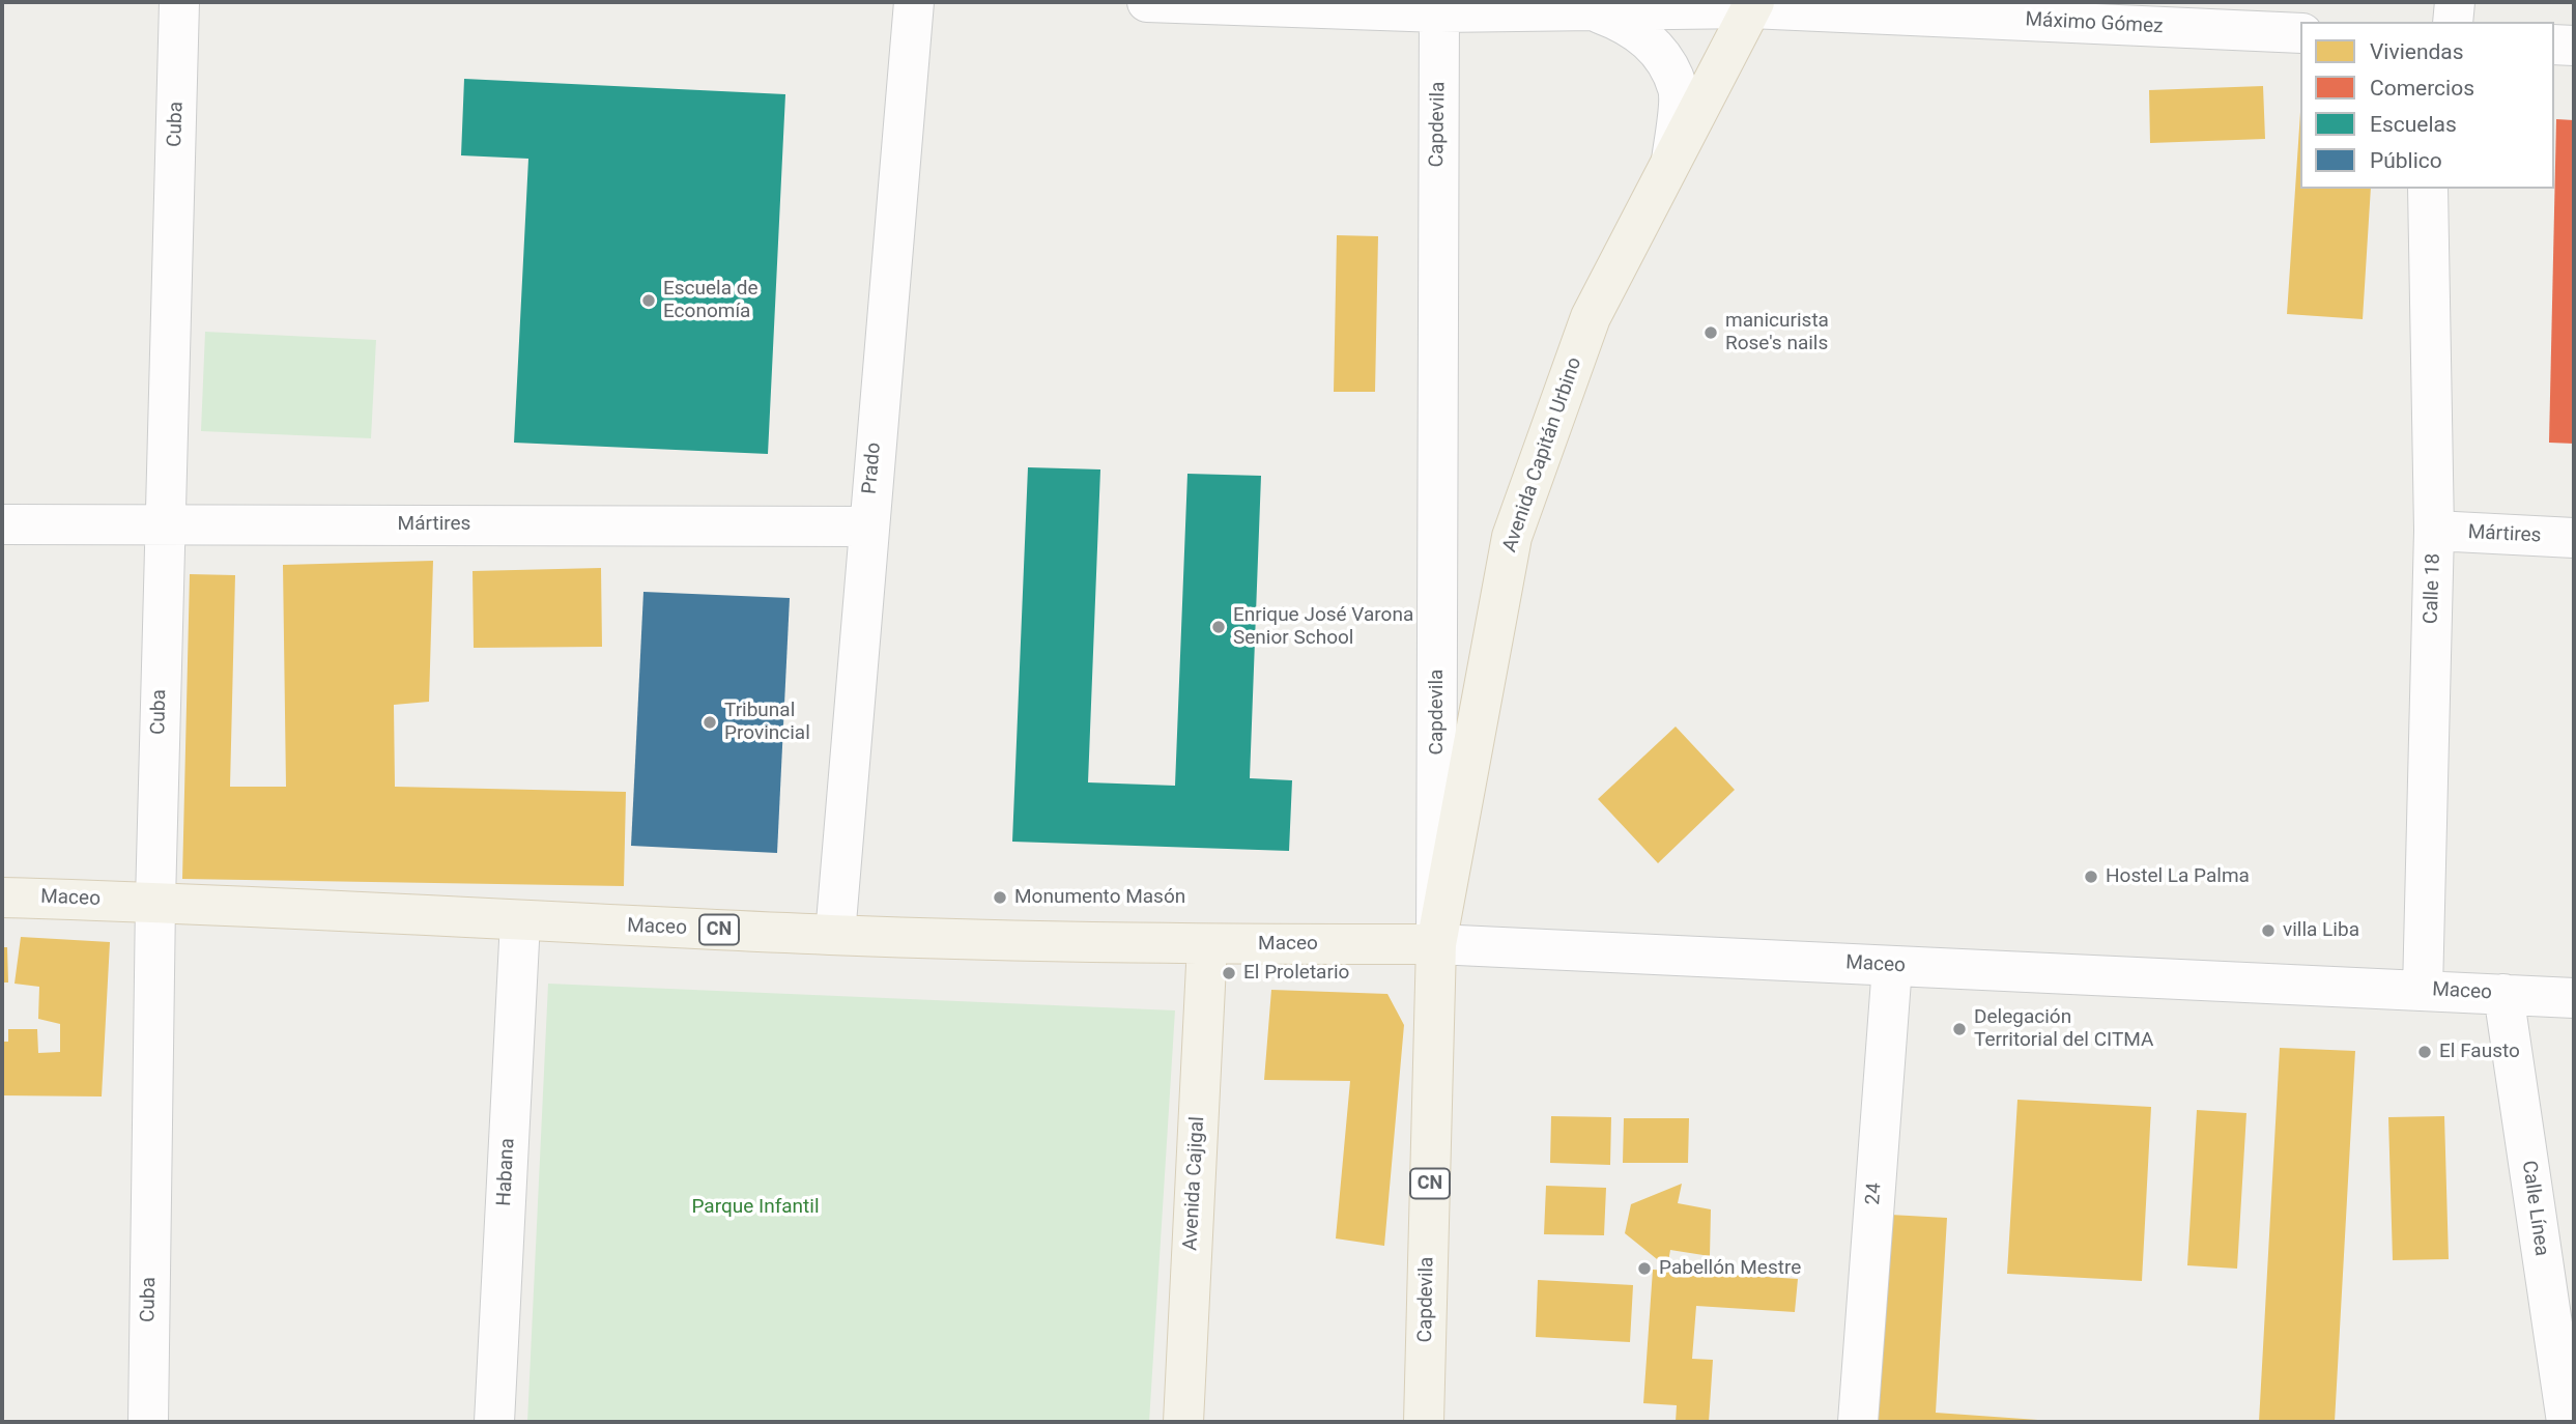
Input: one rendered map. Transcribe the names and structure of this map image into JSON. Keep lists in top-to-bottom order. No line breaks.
{"streets":{"main road":["Capdevila","Avenida Capitán Urbino","Maceo","CN","Avenida Cajigal"],"street":["Máximo Gómez","Cuba","Prado","Mártires","Calle 18","Habana","24","Calle Línea"]},"crossings":[["Máximo Gómez","Capdevila"],["Máximo Gómez","Avenida Capitán Urbino"],["Cuba","Mártires"],["Cuba","Maceo"],["Capdevila","Avenida Capitán Urbino"],["Capdevila","Maceo"],["Avenida Capitán Urbino","Maceo"],["Prado","Mártires"],["Prado","Maceo"],["Mártires","Calle 18"],["Calle 18","Maceo"],["Maceo","Habana"],["Maceo","Avenida Cajigal"],["Maceo","24"],["Maceo","Calle Línea"]],"parks":["Parque Infantil"],"places":["Escuela de Economía","manicurista Rose's nails","Enrique José Varona Senior School","Tribunal Provincial","Hostel La Palma","Monumento Masón","villa Liba","El Proletario","Delegación Territorial del CITMA","El Fausto","Pabellón Mestre"],"legend":["Viviendas","Comercios","Escuelas","Público"]}
